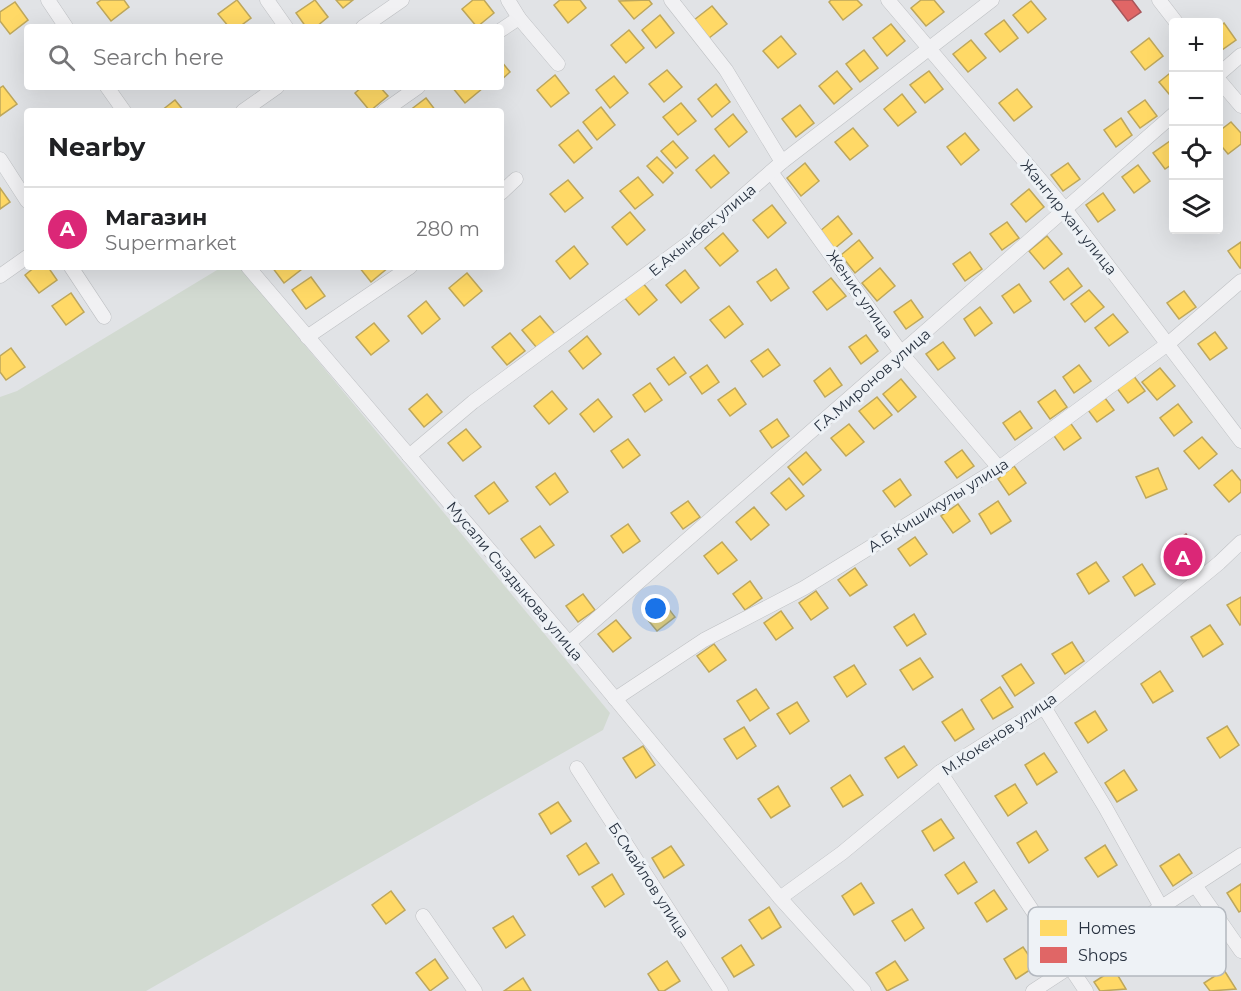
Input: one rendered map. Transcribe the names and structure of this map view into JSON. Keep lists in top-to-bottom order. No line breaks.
{"streets":{"street":["Жангир хан улица","Е.Акынбек улица","Женис улица","Г.А.Миронов улица","А.Б.Кишикулы улица","Мусали Сыздыкова улица","М.Кокенов улица","Б.Смайлов улица"]},"crossings":[["Жангир хан улица","Е.Акынбек улица"],["Жангир хан улица","Г.А.Миронов улица"],["Жангир хан улица","А.Б.Кишикулы улица"],["Е.Акынбек улица","Женис улица"],["Е.Акынбек улица","Мусали Сыздыкова улица"],["Женис улица","Г.А.Миронов улица"],["Женис улица","А.Б.Кишикулы улица"],["Г.А.Миронов улица","Мусали Сыздыкова улица"],["А.Б.Кишикулы улица","Мусали Сыздыкова улица"],["Мусали Сыздыкова улица","М.Кокенов улица"]],"legend":["Homes","Shops"],"page":{"map_buttons":["+","−"],"search":"Search here","heading":"Nearby","list":[{"mark":"A","name":"Магазин","note":"Supermarket","value":"280 m"}],"pins":"A"}}
